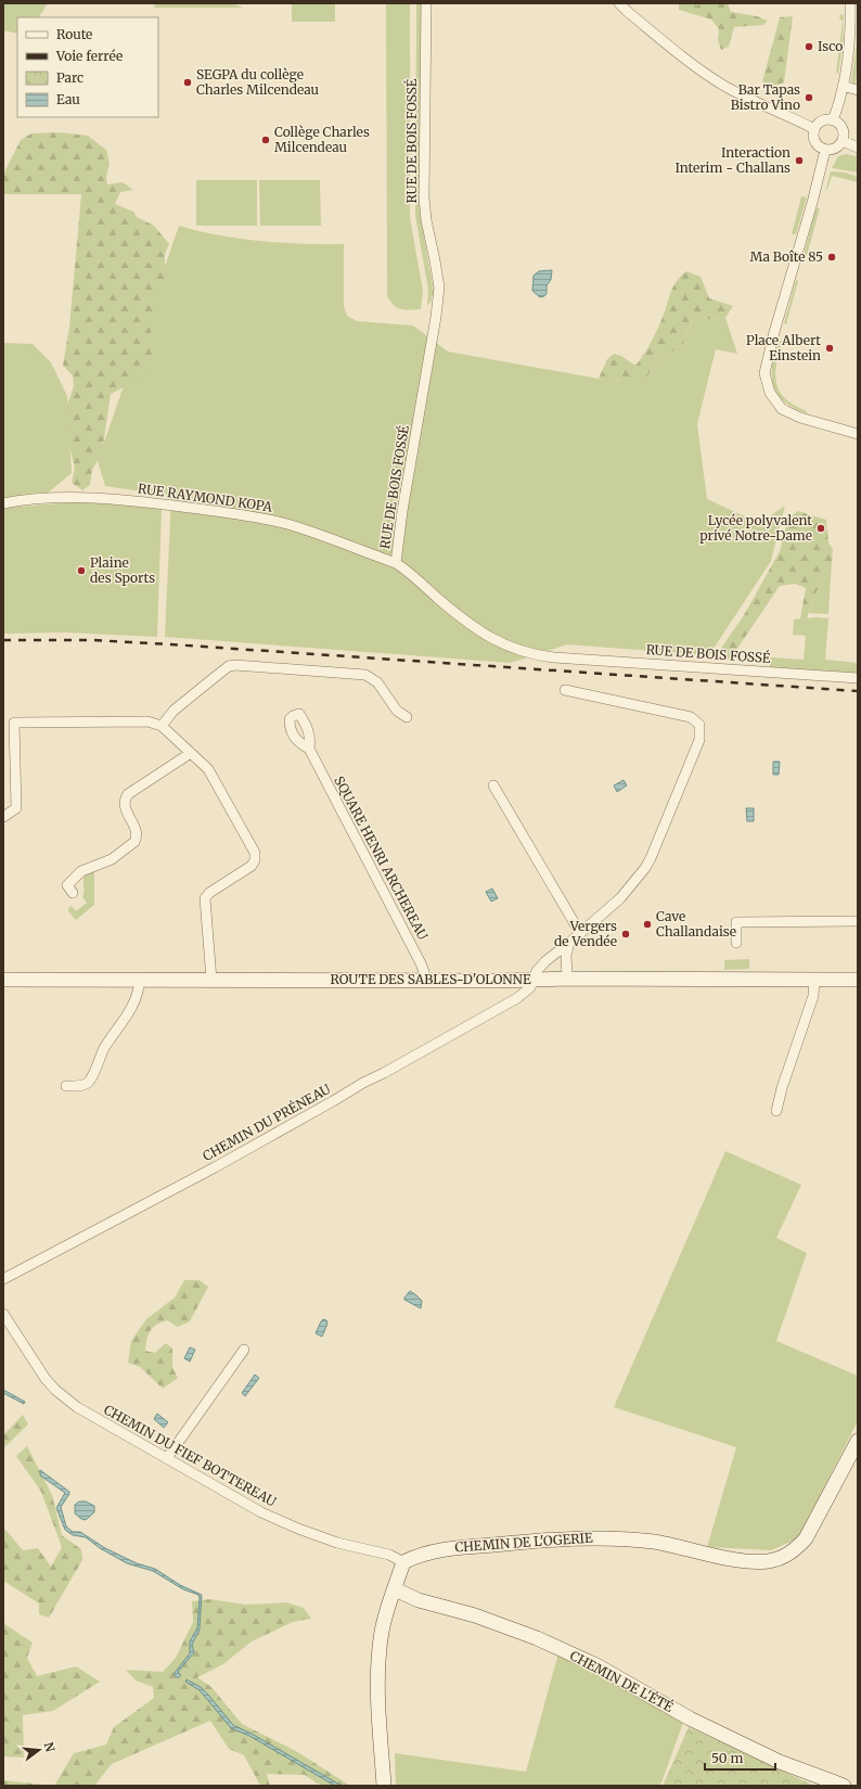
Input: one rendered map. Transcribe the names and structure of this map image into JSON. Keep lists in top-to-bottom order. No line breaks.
{"streets":{"street":["RUE DE BOIS FOSSÉ","RUE RAYMOND KOPA","SQUARE HENRI ARCHEREAU","ROUTE DES SABLES-D'OLONNE","CHEMIN DU PRÉNEAU","CHEMIN DU FIEF BOTTEREAU","CHEMIN DE L'OGERIE","CHEMIN DE L'ÉTÉ"]},"crossings":[["RUE DE BOIS FOSSÉ","RUE RAYMOND KOPA"],["SQUARE HENRI ARCHEREAU","ROUTE DES SABLES-D'OLONNE"],["ROUTE DES SABLES-D'OLONNE","CHEMIN DU PRÉNEAU"],["CHEMIN DU FIEF BOTTEREAU","CHEMIN DE L'OGERIE"]],"places":["Isco","SEGPA du collège Charles Milcendeau","Bar Tapas Bistro Vino","Collège Charles Milcendeau","Interaction Interim - Challans","Ma Boîte 85","Place Albert Einstein","Lycée polyvalent privé Notre-Dame","Plaine des Sports","Cave Challandaise","Vergers de Vendée"],"legend":["Route","Voie ferrée","Parc","Eau"],"scale_bar":"50 m","north":"right"}
